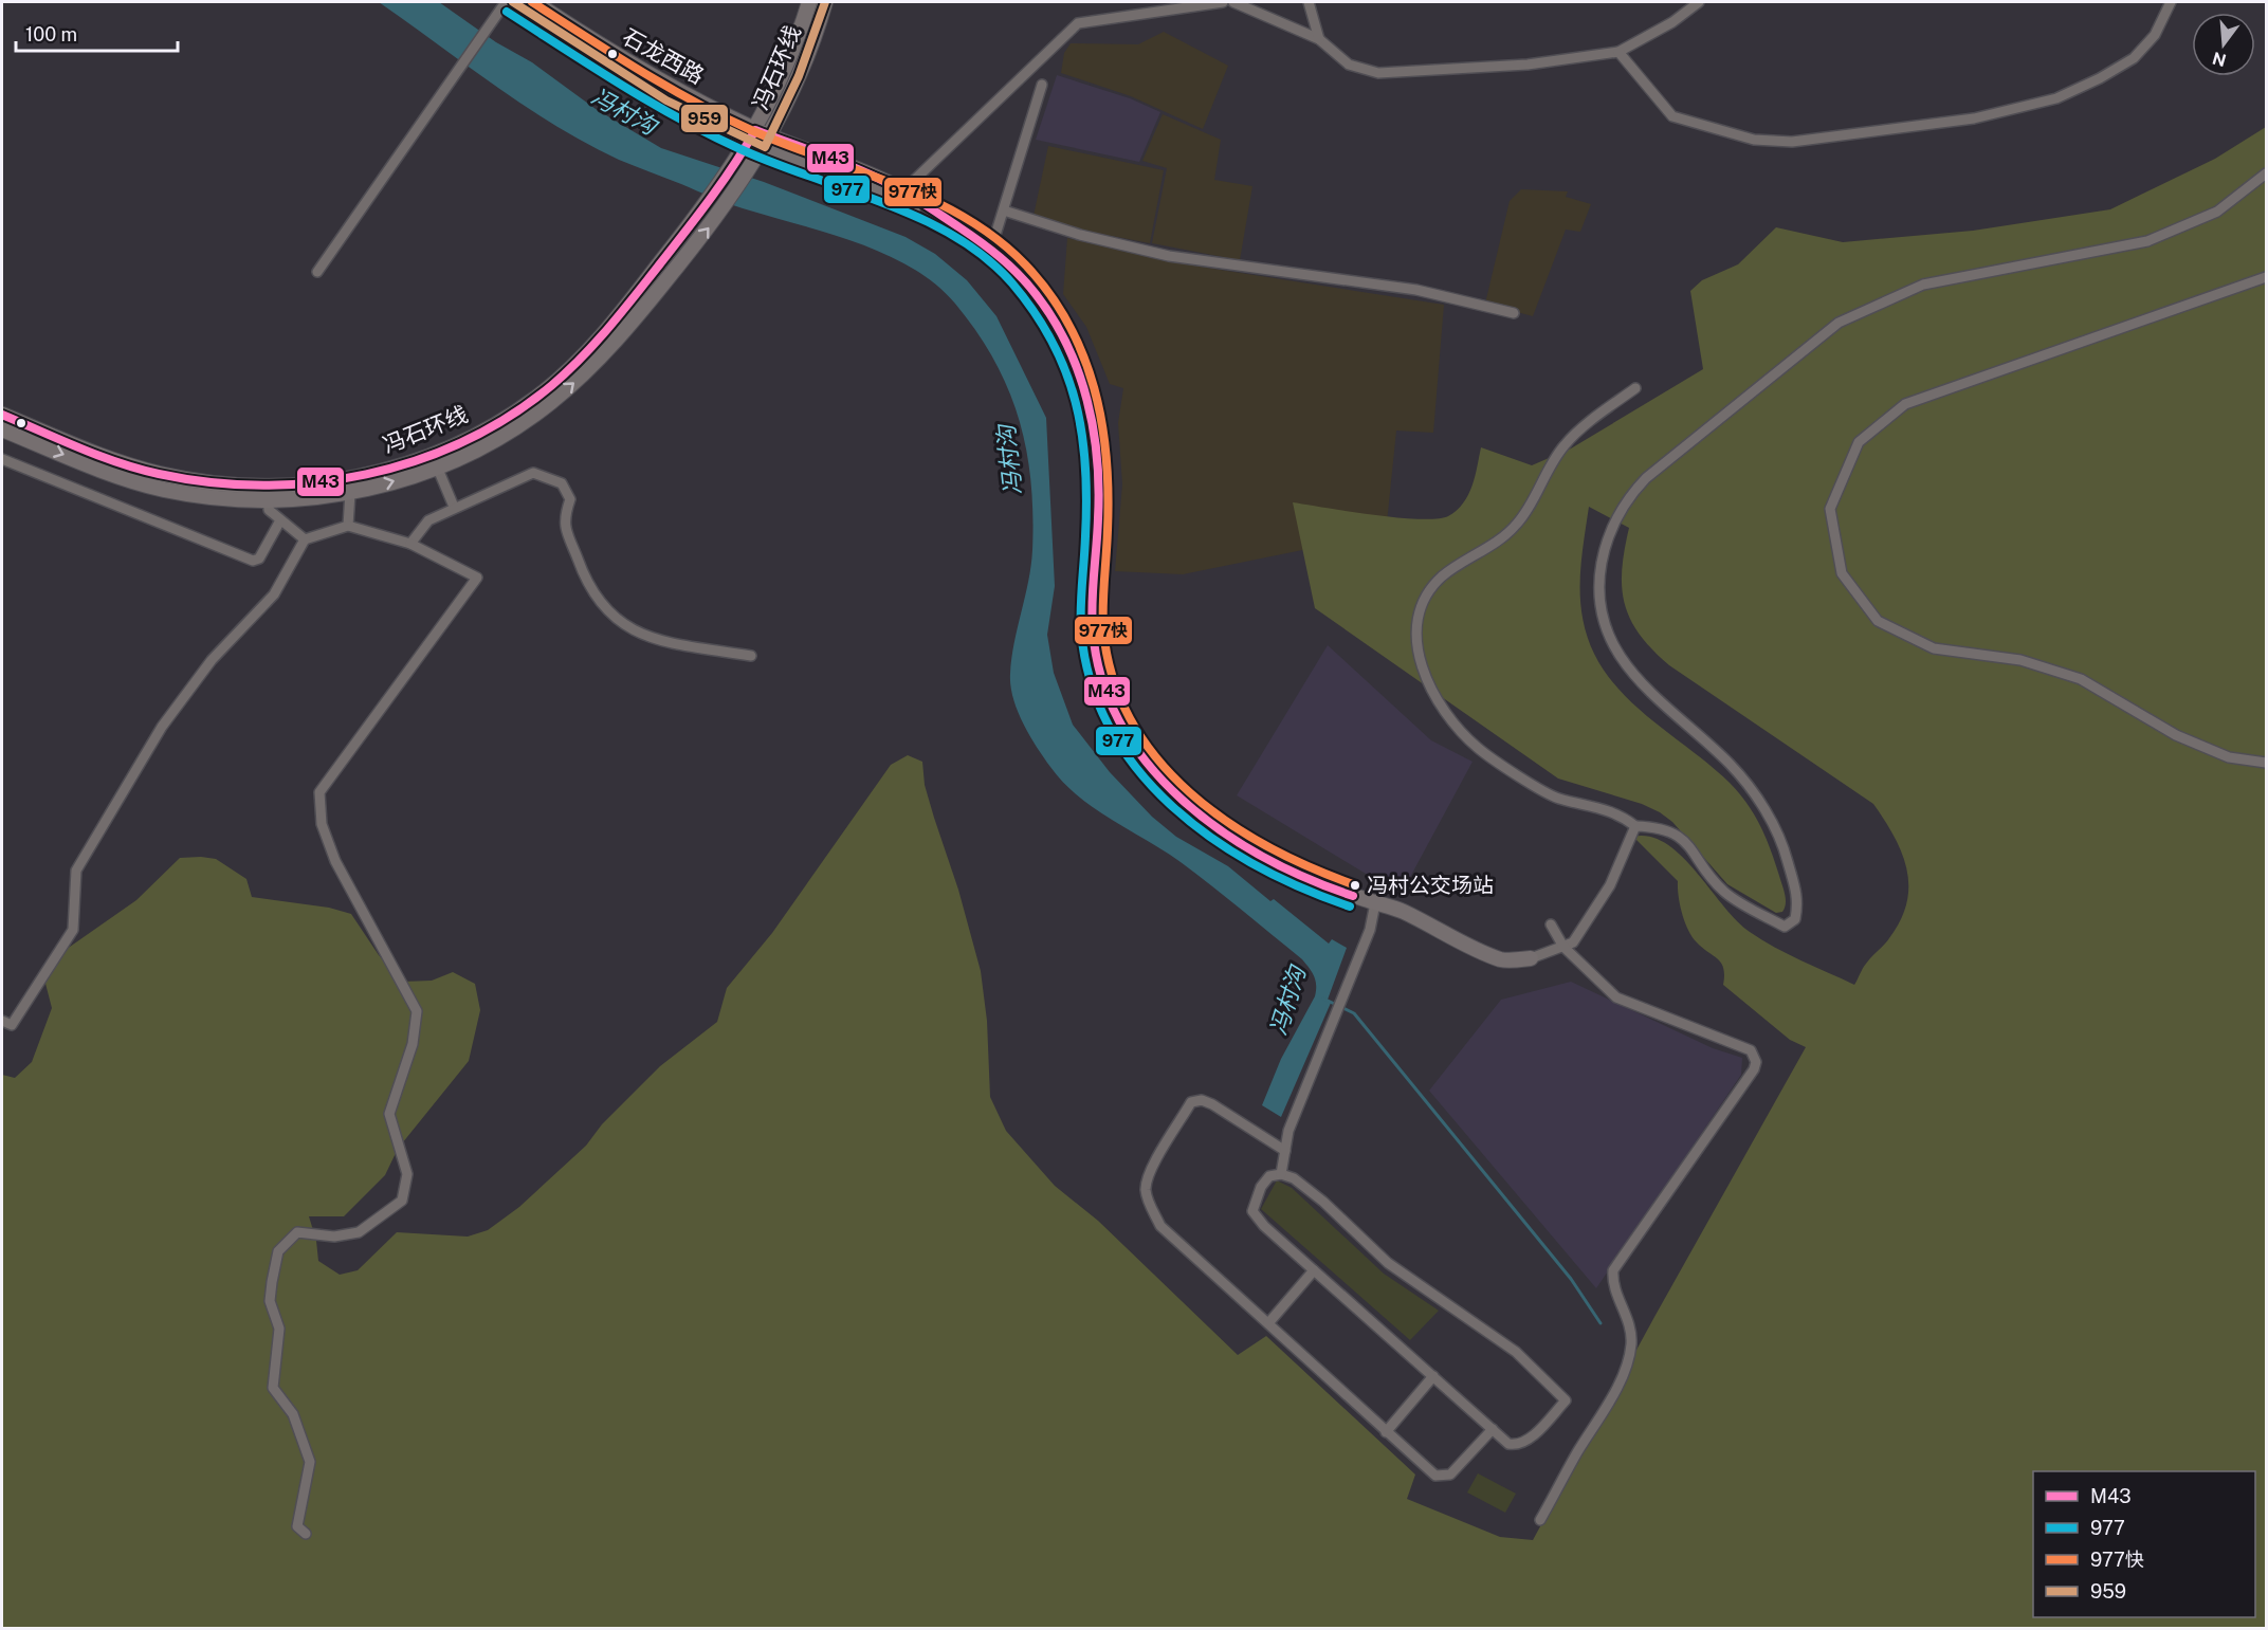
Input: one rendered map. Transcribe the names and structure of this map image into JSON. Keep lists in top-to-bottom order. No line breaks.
{"streets":{"main road":["石龙西路","冯石环线"]},"crossings":[["石龙西路","冯石环线"]],"water":["冯村沟"],"places":["冯村公交场站"],"lines":["transit line 977快","transit line 959","transit line 977","transit line M43"],"legend":["M43","977","977快","959"],"scale_bar":"100 m","north":"bottom"}
